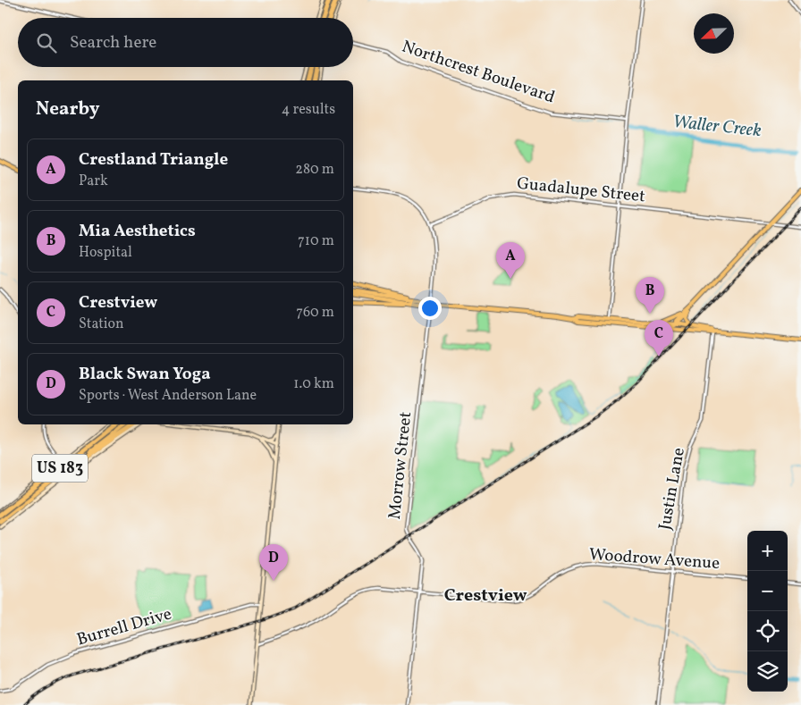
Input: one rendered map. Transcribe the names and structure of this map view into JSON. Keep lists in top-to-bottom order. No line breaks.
{"streets":{"highway":["US 183"],"street":["Northcrest Boulevard","Guadalupe Street","Morrow Street","Justin Lane","Woodrow Avenue","Burrell Drive"]},"crossings":[["Guadalupe Street","Morrow Street"],["Morrow Street","Woodrow Avenue"],["Justin Lane","Woodrow Avenue"]],"districts":["Crestview"],"water":["Waller Creek"],"north":"bottom left","page":{"search":"Search here","heading":["Nearby","4 results"],"list":[{"mark":"A","name":"Crestland Triangle","note":"Park","value":"280 m"},{"mark":"B","name":"Mia Aesthetics","note":"Hospital","value":"710 m"},{"mark":"C","name":"Crestview","note":"Station","value":"760 m"},{"mark":"D","name":"Black Swan Yoga","note":"Sports · West Anderson Lane","value":"1.0 km"}],"pins":["A","B","C","D"],"map_buttons":["+","−"]}}
